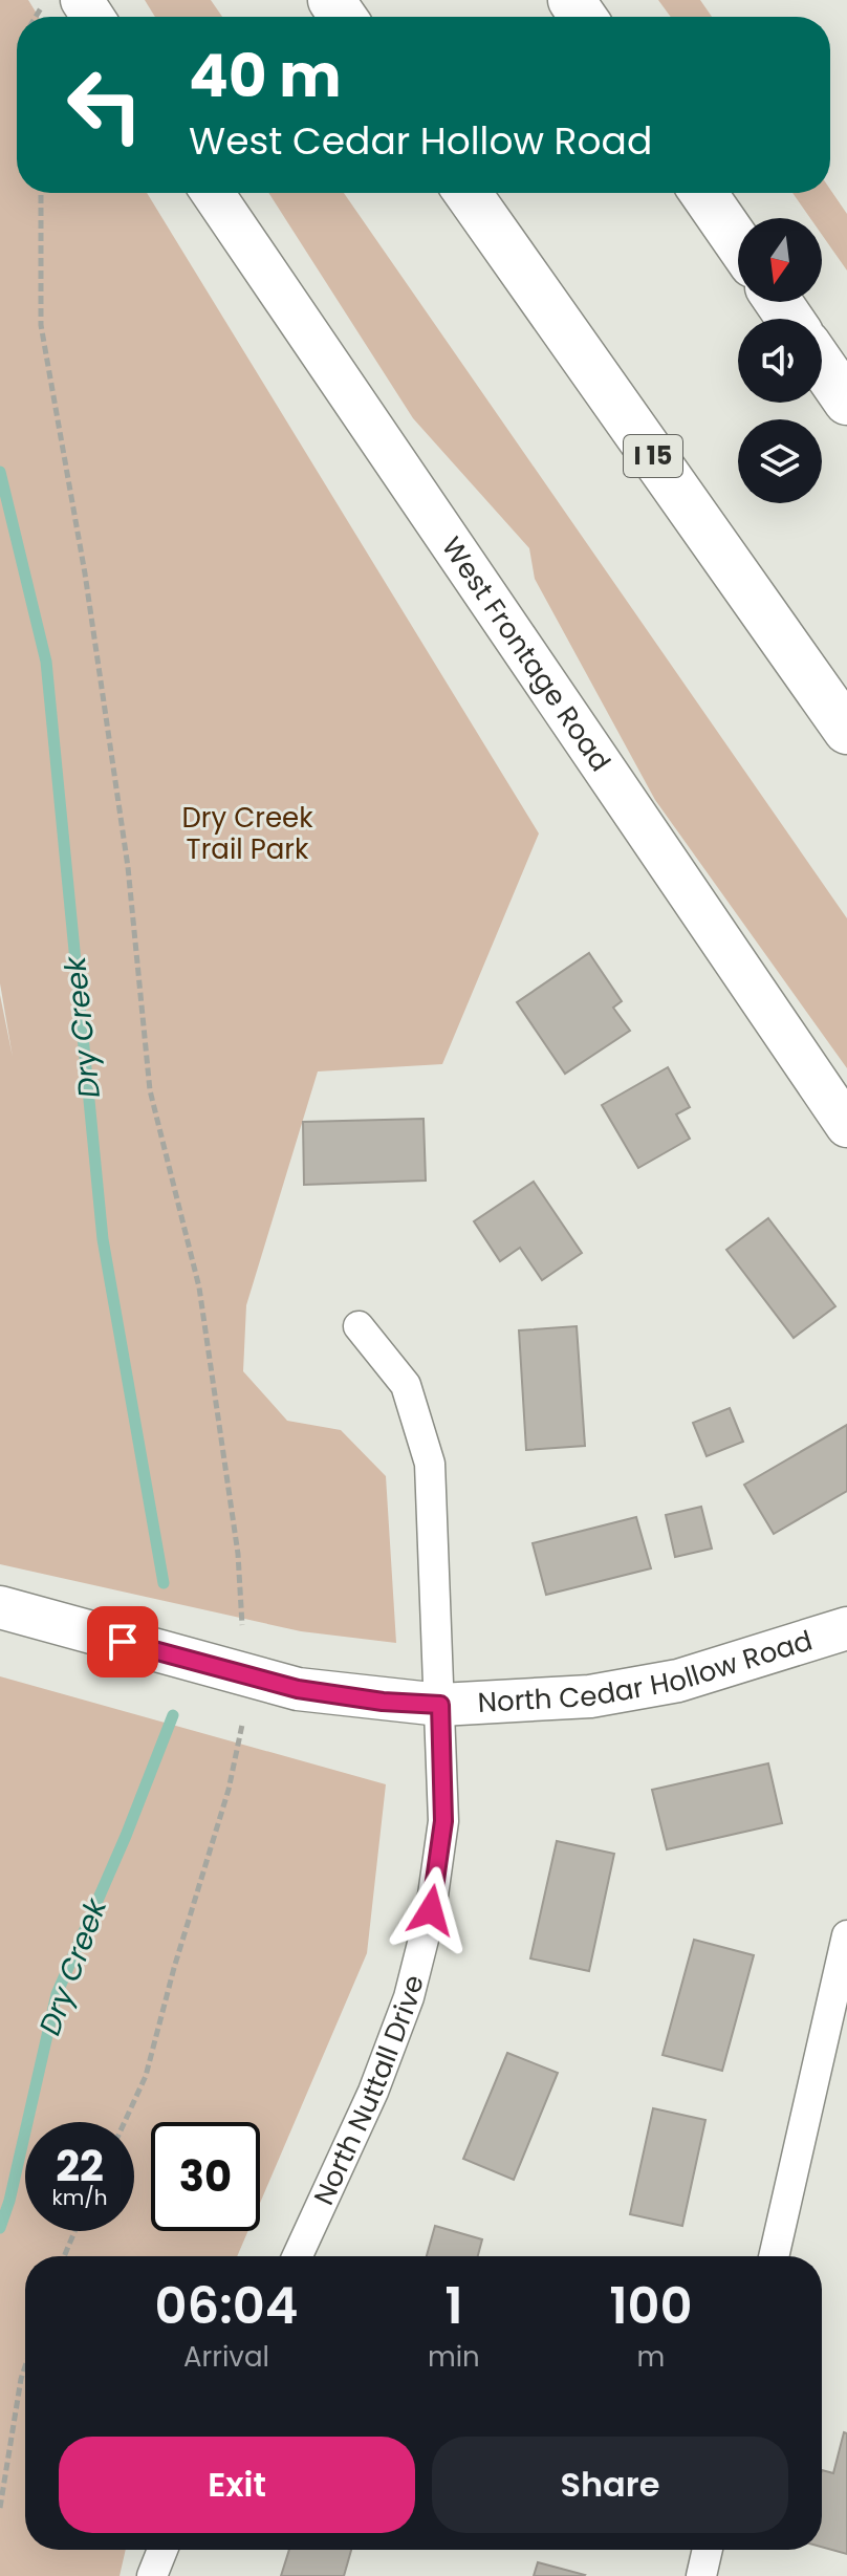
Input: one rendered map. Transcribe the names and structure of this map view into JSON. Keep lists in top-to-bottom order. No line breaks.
{"streets":{"highway":["I 15"],"street":["West Frontage Road","North Cedar Hollow Road","North Nuttall Drive"]},"crossings":[["North Cedar Hollow Road","North Nuttall Drive"]],"water":["Dry Creek"],"parks":["Dry Creek Trail Park"],"north":"bottom","page":{"turn":["40 m","West Cedar Hollow Road"],"speed":"22 km/h","limit":"30","eta":["06:04","Arrival","1","min","100","m"],"buttons":["Exit","Share"]}}
